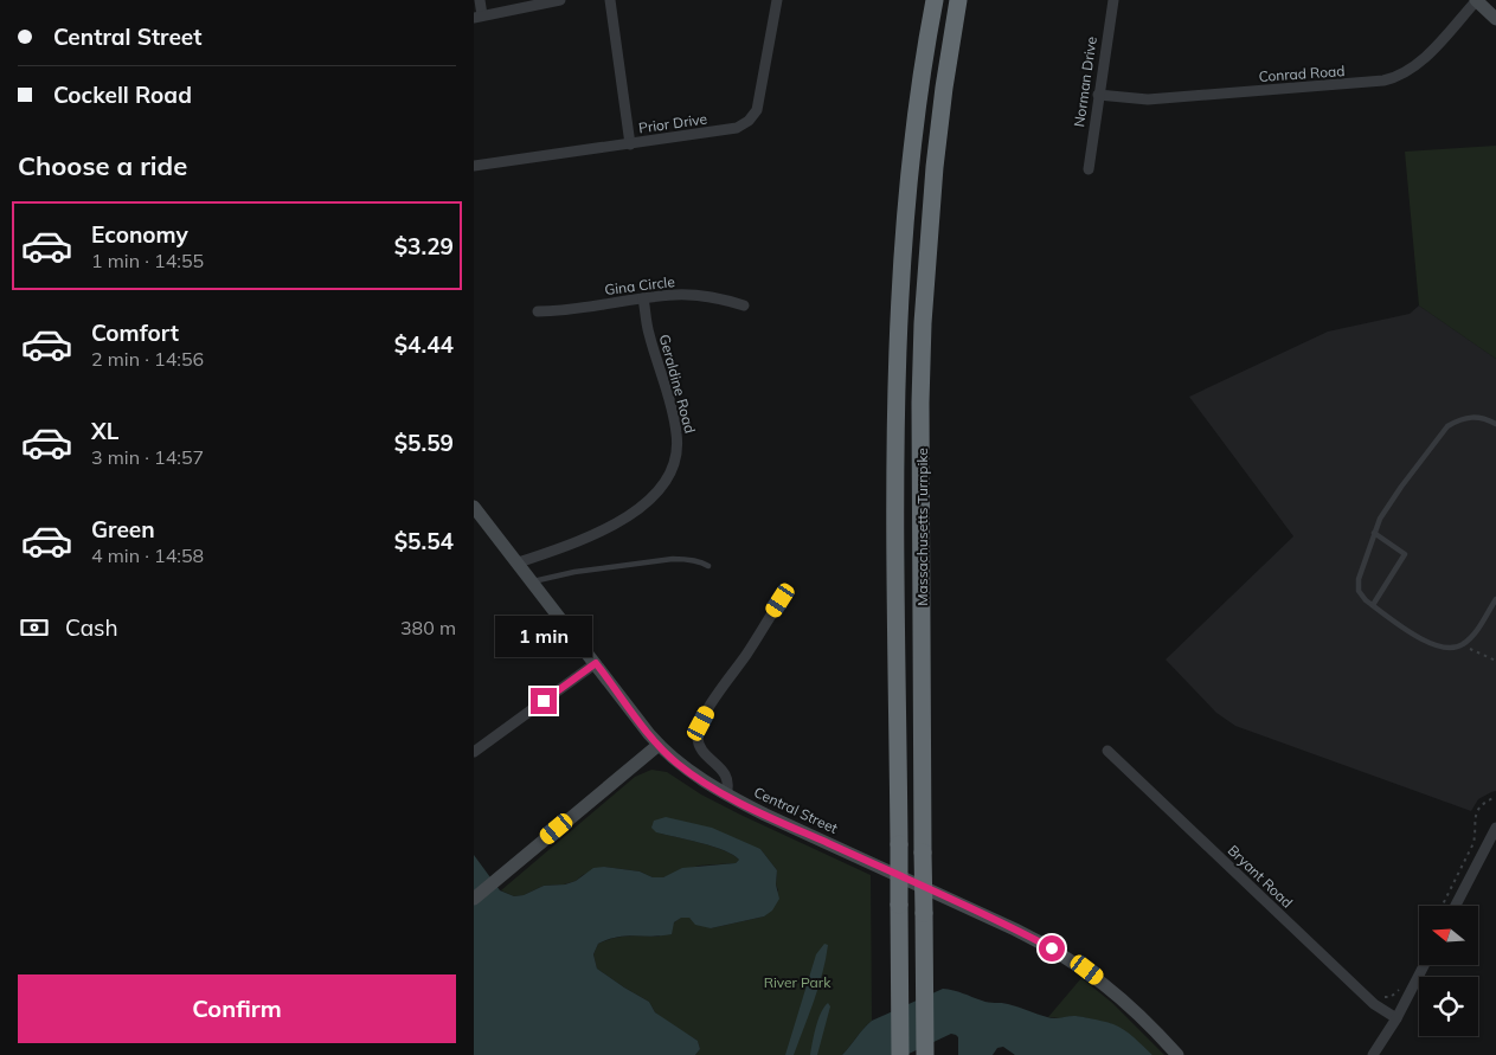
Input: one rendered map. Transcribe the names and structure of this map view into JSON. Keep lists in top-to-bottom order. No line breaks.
{"streets":{"highway":["Massachusetts Turnpike"],"main road":["Central Street"],"street":["Conrad Road","Norman Drive","Prior Drive","Gina Circle","Geraldine Road","Bryant Road"]},"crossings":[["Conrad Road","Norman Drive"],["Gina Circle","Geraldine Road"],["Geraldine Road","Central Street"]],"parks":["River Park"],"north":"left","page":{"banner":["Central Street","Cockell Road"],"heading":"Choose a ride","list":[{"name":"Economy","note":"1 min · 14:55","value":"$3.29"},{"name":"Comfort","note":"2 min · 14:56","value":"$4.44"},{"name":"XL","note":"3 min · 14:57","value":"$5.59"},{"name":"Green","note":"4 min · 14:58","value":"$5.54"}],"pay":["Cash","380 m"],"bubble":"1 min","buttons":"Confirm"}}
